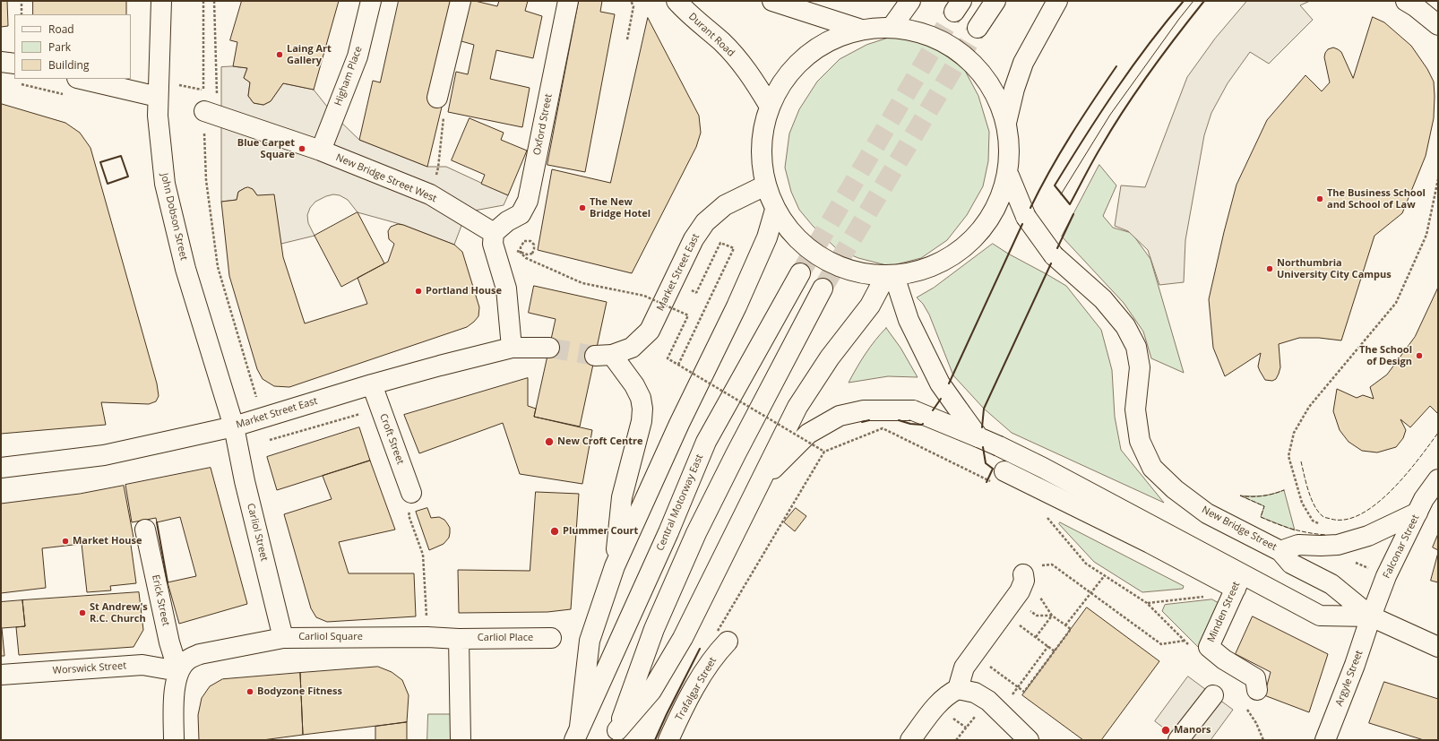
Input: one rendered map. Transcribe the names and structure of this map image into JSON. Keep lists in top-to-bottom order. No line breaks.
{"streets":{"main road":["Durant Road","Higham Place","Oxford Street","New Bridge Street West","John Dobson Street","Market Street East","Croft Street","Central Motorway East","New Bridge Street","Carliol Street","Falconar Street","Erick Street","Minden Street","Carliol Square","Carliol Place","Worswick Street","Argyle Street","Trafalgar Street"]},"crossings":[["Higham Place","New Bridge Street West"],["Oxford Street","New Bridge Street West"],["John Dobson Street","Market Street East"],["John Dobson Street","Carliol Street"],["Market Street East","Croft Street"],["Market Street East","Carliol Street"],["New Bridge Street","Falconar Street"],["New Bridge Street","Argyle Street"],["Carliol Street","Carliol Square"],["Falconar Street","Argyle Street"],["Erick Street","Carliol Square"],["Erick Street","Worswick Street"],["Carliol Square","Carliol Place"],["Carliol Square","Worswick Street"]],"places":["Laing Art Gallery","Blue Carpet Square","The Business School and School of Law","The New Bridge Hotel","Northumbria University City Campus","Portland House","The School of Design","New Croft Centre","Plummer Court","Market House","St Andrew's R.C. Church","Bodyzone Fitness","Manors"],"legend":["Road","Park","Building"]}
